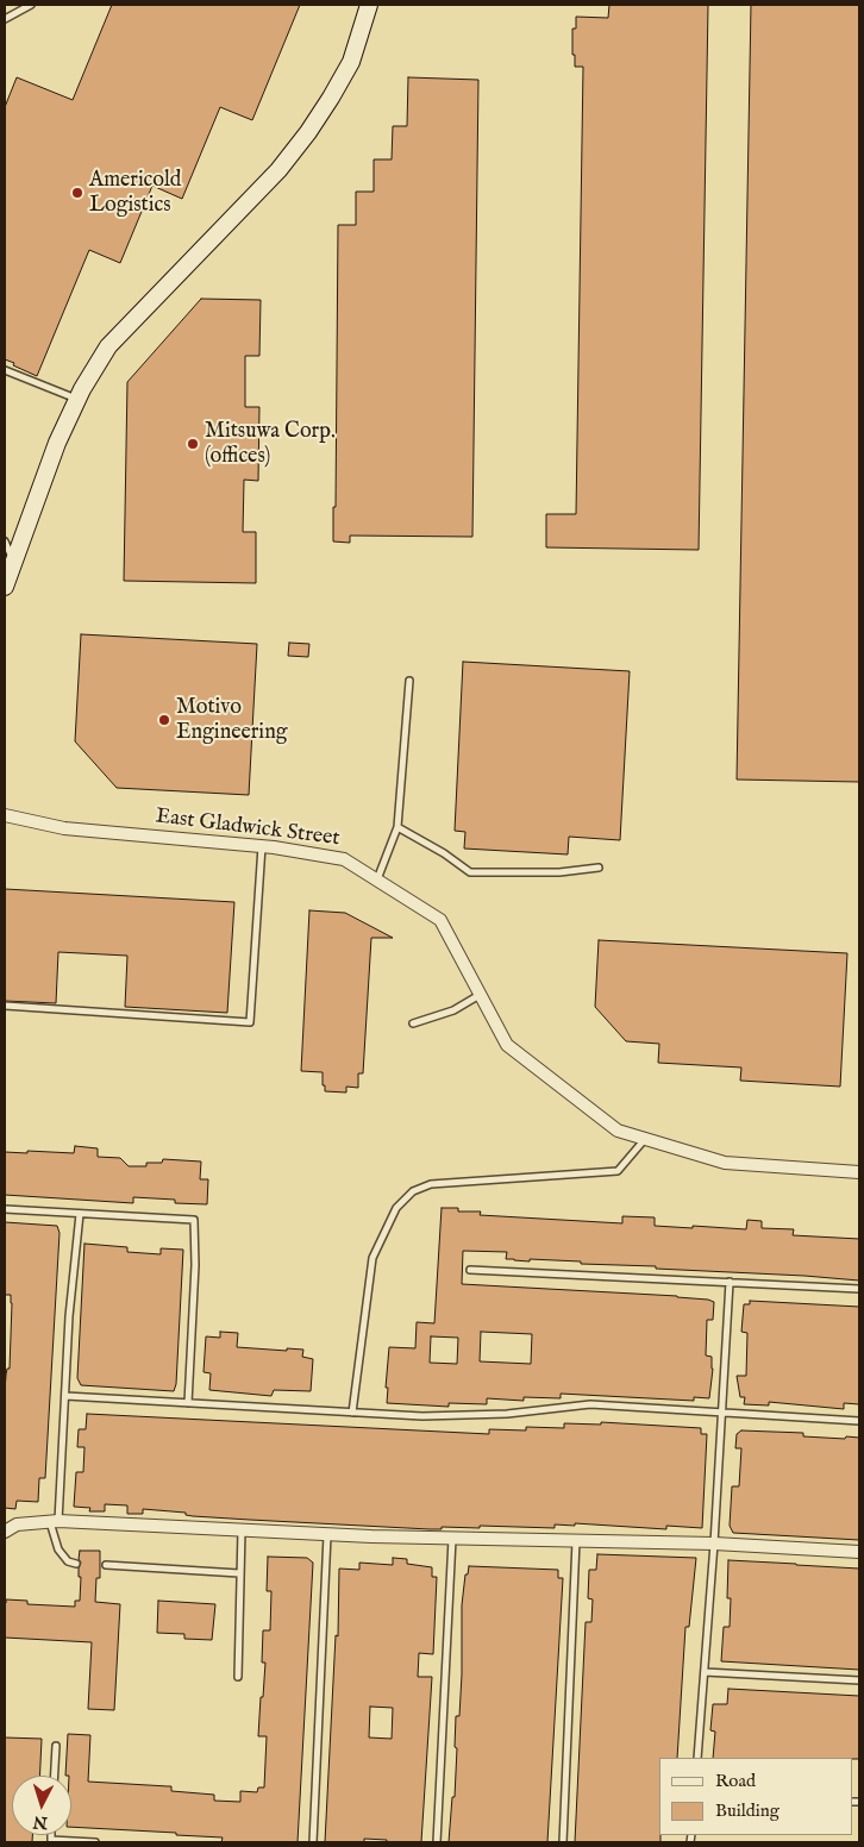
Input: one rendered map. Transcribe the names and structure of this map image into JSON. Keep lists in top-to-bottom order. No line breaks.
{"streets":{"street":["East Gladwick Street"]},"places":["Americold Logistics","Mitsuwa Corp. (offices)","Motivo Engineering"],"legend":["Road","Building"],"north":"bottom"}
